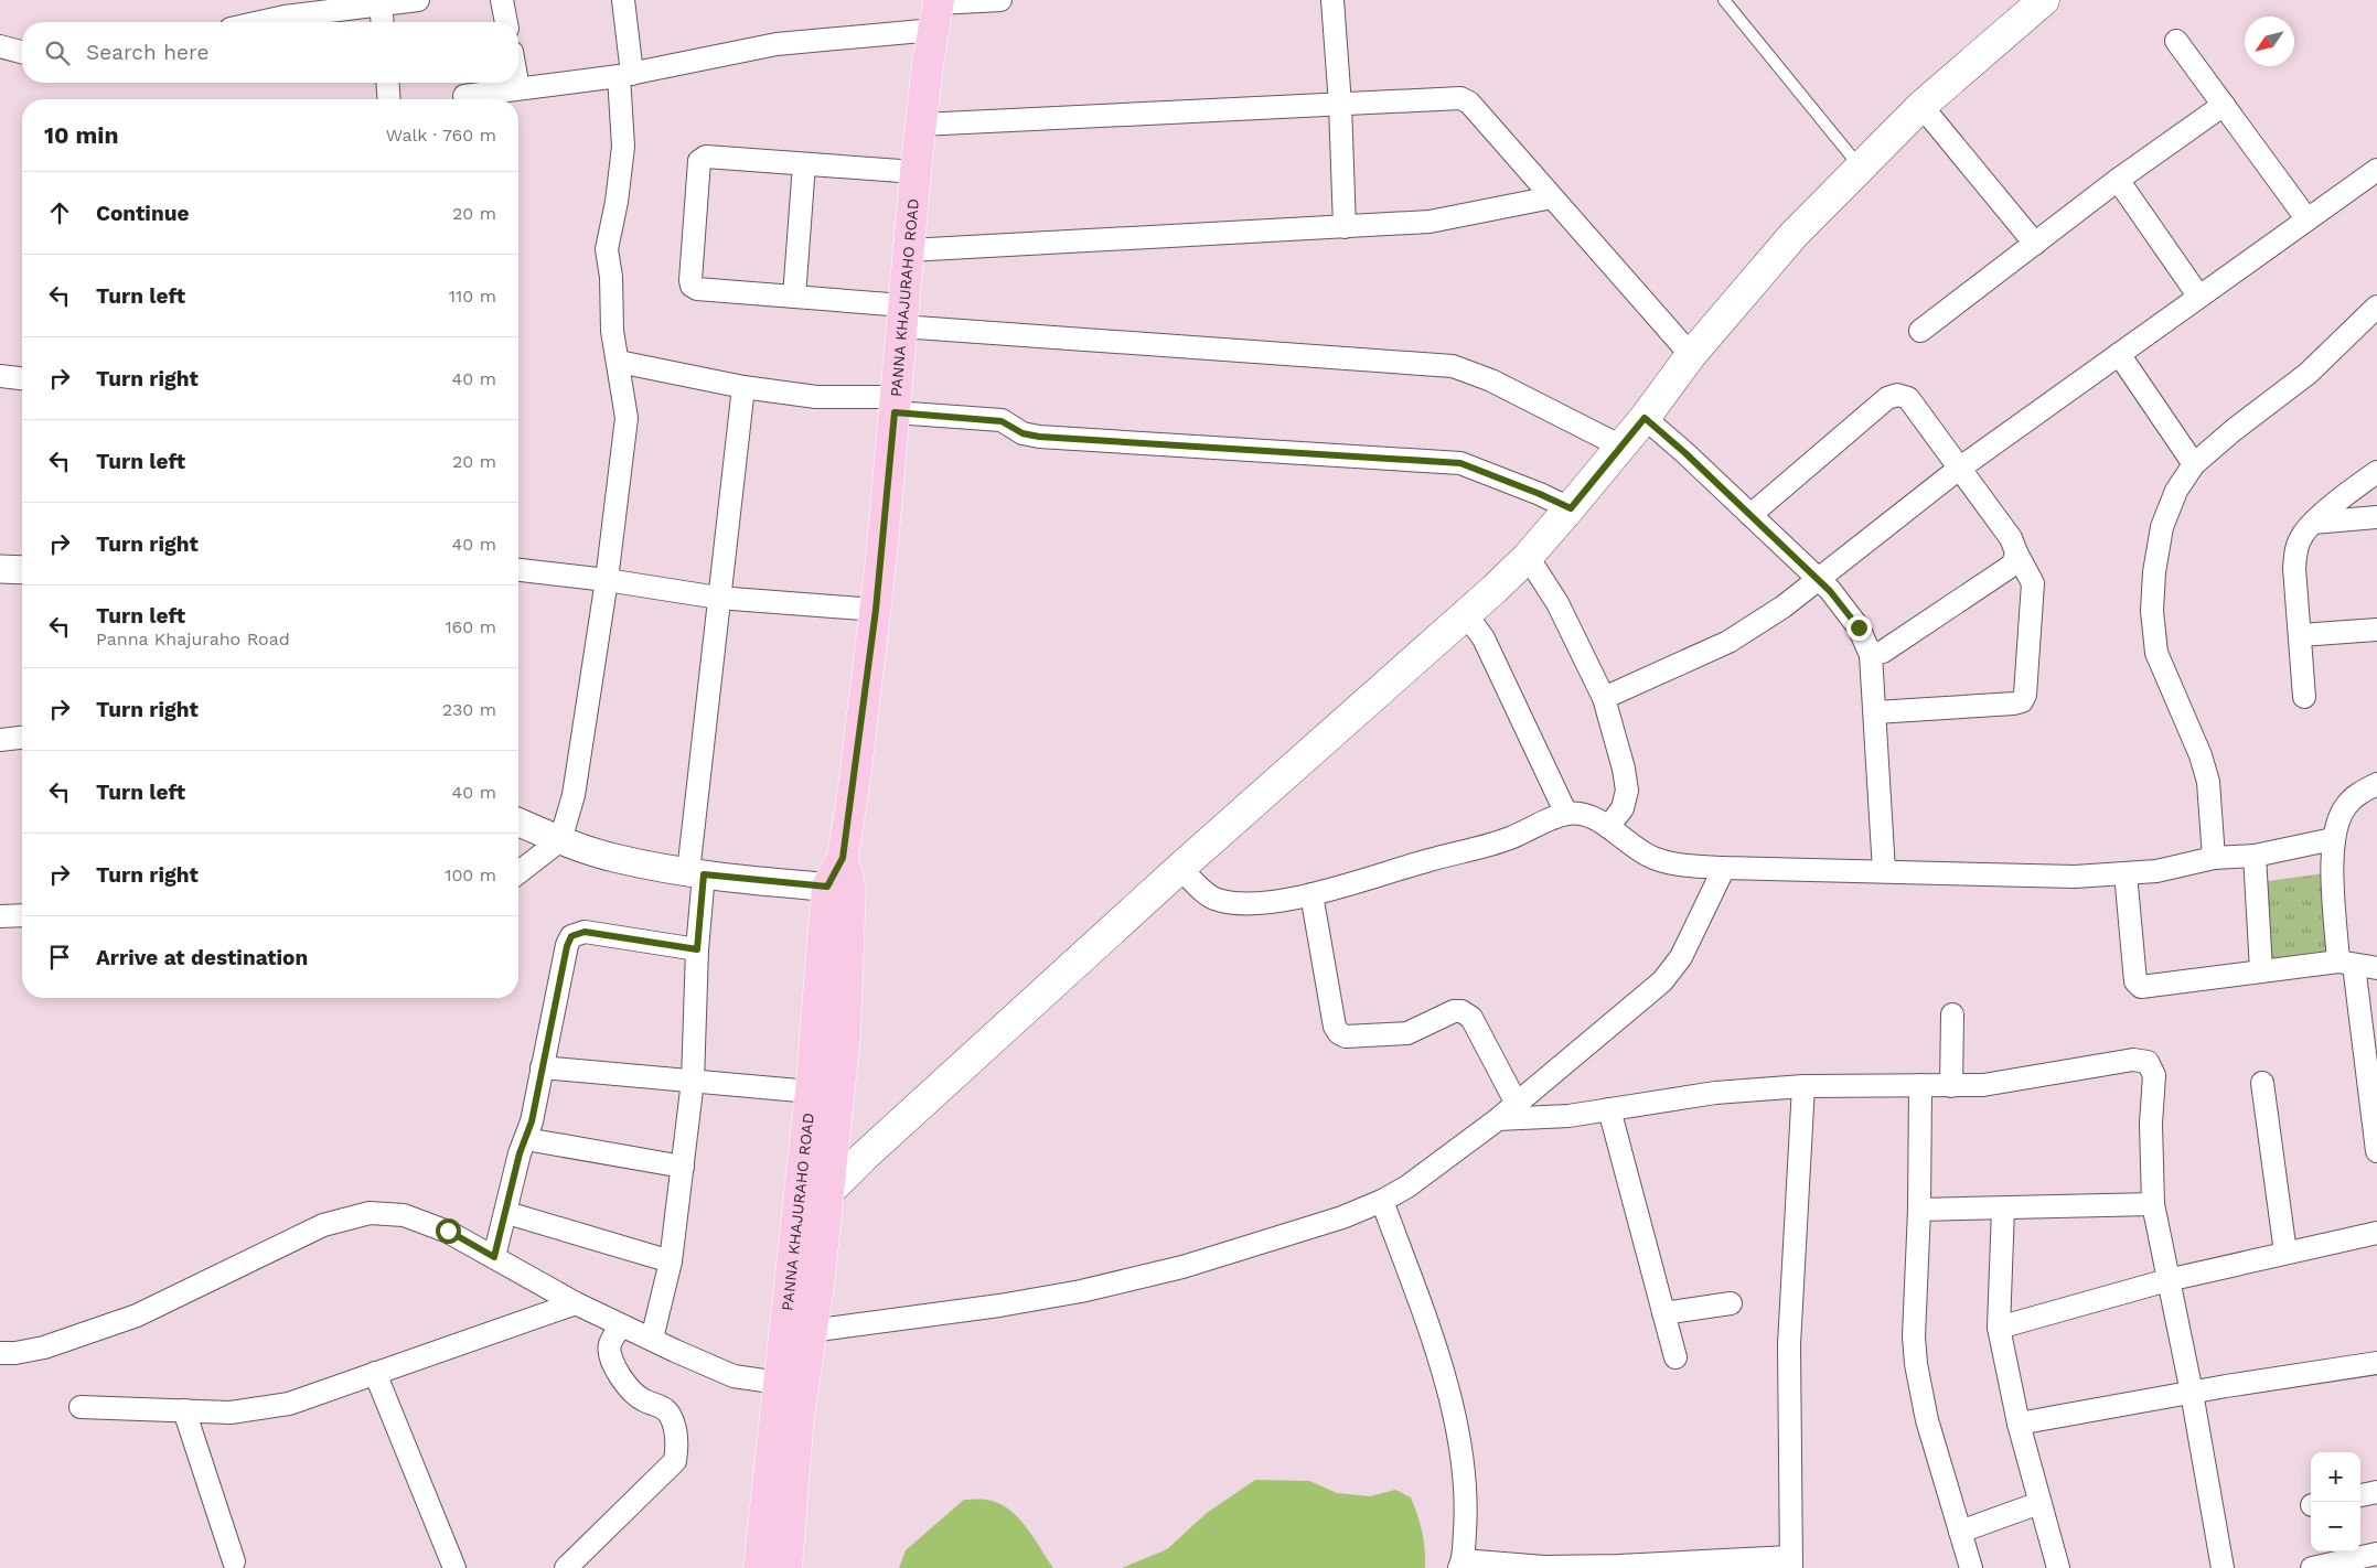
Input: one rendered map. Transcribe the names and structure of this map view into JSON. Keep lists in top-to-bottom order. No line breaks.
{"streets":{"main road":["PANNA KHAJURAHO ROAD"]},"north":"bottom left","page":{"search":"Search here","heading":["10 min","Walk · 760 m"],"list":[["Continue","20 m"],["Turn left","110 m"],["Turn right","40 m"],["Turn left","20 m"],["Turn right","40 m"],["Turn left","Panna Khajuraho Road","160 m"],["Turn right","230 m"],["Turn left","40 m"],["Turn right","100 m"],"Arrive at destination"],"map_buttons":["+","−"]}}
